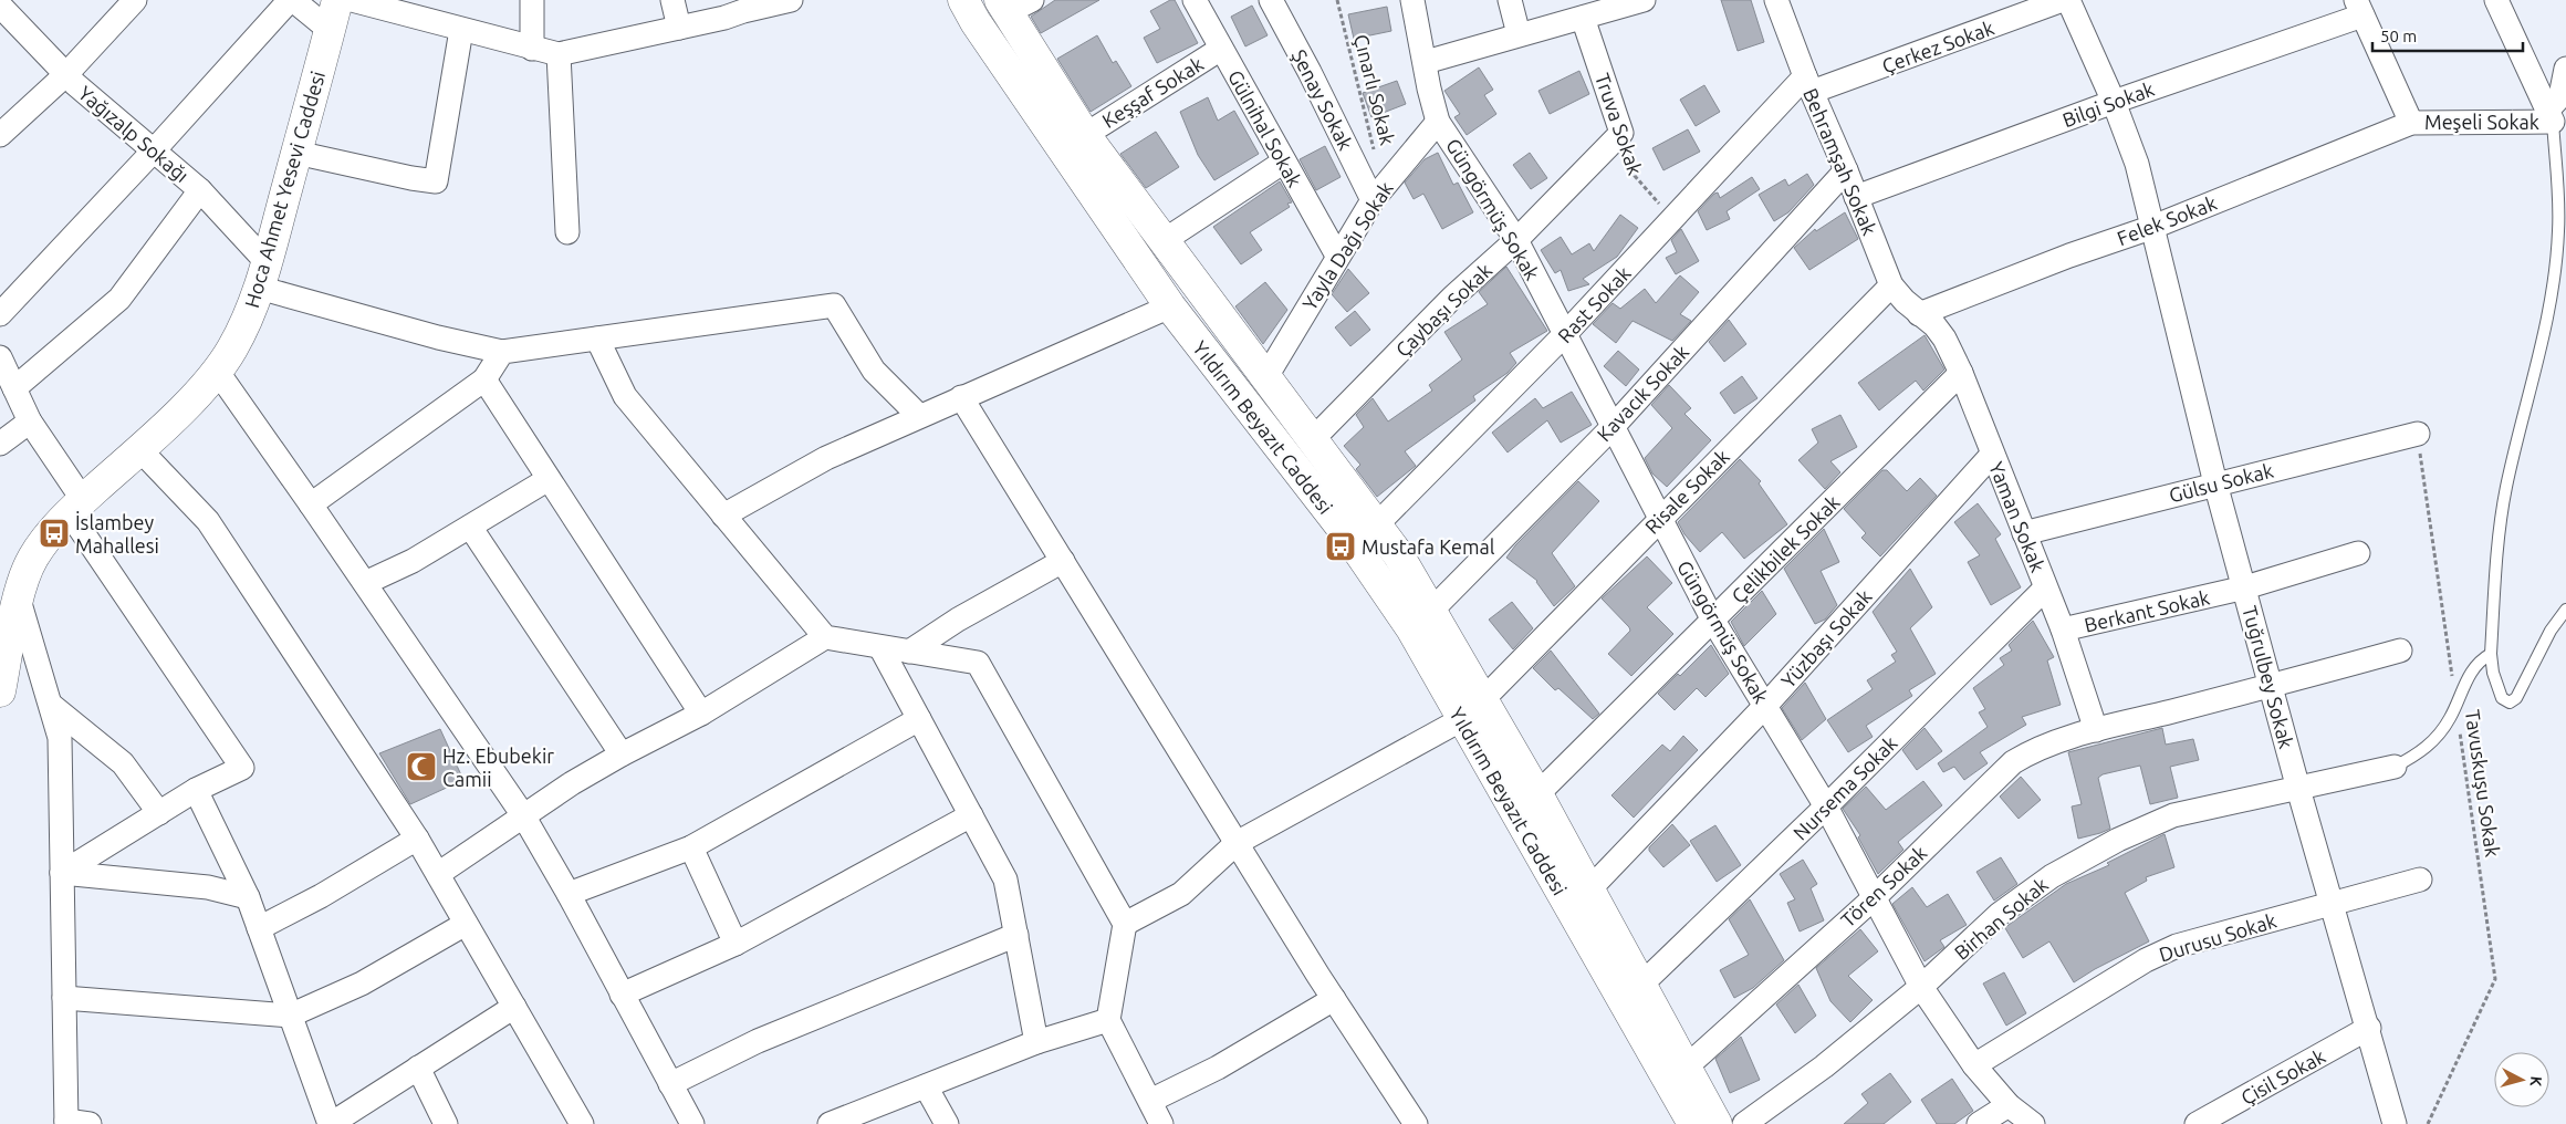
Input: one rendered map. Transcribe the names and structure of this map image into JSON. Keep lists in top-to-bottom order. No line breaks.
{"streets":{"main road":["Hoca Ahmet Yesevi Caddesi","Yıldırım Beyazıt Caddesi"],"street":["Çerkez Sokak","Keşşaf Sokak","Şenay Sokak","Bilgi Sokak","Meşeli Sokak","Truva Sokak","Gülnihal Sokak","Yağızalp Sokağı","Behramşah Sokak","Güngörmüş Sokak","Felek Sokak","Yayla Dağı Sokak","Rast Sokak","Çaybaşı Sokak","Kavacık Sokak","Gülsu Sokak","Risale Sokak","Yaman Sokak","Çelikbilek Sokak","Berkant Sokak","Yüzbaşı Sokak","Tuğrulbey Sokak","Nursema Sokak","Tören Sokak","Birhan Sokak","Durusu Sokak","Çisil Sokak"],"path":["Çınarlı Sokak","Tavuskuşu Sokak"]},"crossings":[["Çerkez Sokak","Behramşah Sokak"],["Çerkez Sokak","Rast Sokak"],["Çınarlı Sokak","Şenay Sokak"],["Çınarlı Sokak","Yayla Dağı Sokak"],["Keşşaf Sokak","Gülnihal Sokak"],["Şenay Sokak","Yayla Dağı Sokak"],["Bilgi Sokak","Behramşah Sokak"],["Bilgi Sokak","Tuğrulbey Sokak"],["Meşeli Sokak","Felek Sokak"],["Truva Sokak","Rast Sokak"],["Truva Sokak","Çaybaşı Sokak"],["Gülnihal Sokak","Yayla Dağı Sokak"],["Yağızalp Sokağı","Hoca Ahmet Yesevi Caddesi"],["Behramşah Sokak","Felek Sokak"],["Behramşah Sokak","Rast Sokak"],["Behramşah Sokak","Kavacık Sokak"],["Behramşah Sokak","Risale Sokak"],["Behramşah Sokak","Yaman Sokak"],["Güngörmüş Sokak","Yayla Dağı Sokak"],["Güngörmüş Sokak","Rast Sokak"],["Güngörmüş Sokak","Çaybaşı Sokak"],["Güngörmüş Sokak","Kavacık Sokak"],["Güngörmüş Sokak","Risale Sokak"],["Güngörmüş Sokak","Çelikbilek Sokak"],["Güngörmüş Sokak","Yüzbaşı Sokak"],["Güngörmüş Sokak","Nursema Sokak"],["Güngörmüş Sokak","Tören Sokak"],["Güngörmüş Sokak","Birhan Sokak"],["Güngörmüş Sokak","Durusu Sokak"],["Felek Sokak","Yaman Sokak"],["Felek Sokak","Tuğrulbey Sokak"],["Yıldırım Beyazıt Caddesi","Risale Sokak"],["Gülsu Sokak","Yaman Sokak"],["Gülsu Sokak","Tuğrulbey Sokak"],["Gülsu Sokak","Tavuskuşu Sokak"],["Yaman Sokak","Çelikbilek Sokak"],["Yaman Sokak","Berkant Sokak"],["Yaman Sokak","Yüzbaşı Sokak"],["Yaman Sokak","Nursema Sokak"],["Yaman Sokak","Tören Sokak"],["Berkant Sokak","Tuğrulbey Sokak"],["Tuğrulbey Sokak","Tören Sokak"],["Tuğrulbey Sokak","Birhan Sokak"],["Tuğrulbey Sokak","Durusu Sokak"],["Tuğrulbey Sokak","Çisil Sokak"]],"places":{"bus stop":["İslambey Mahallesi","Mustafa Kemal"],"mosque":["Hz. Ebubekir Camii"]},"scale_bar":"50 m","north":"right"}
